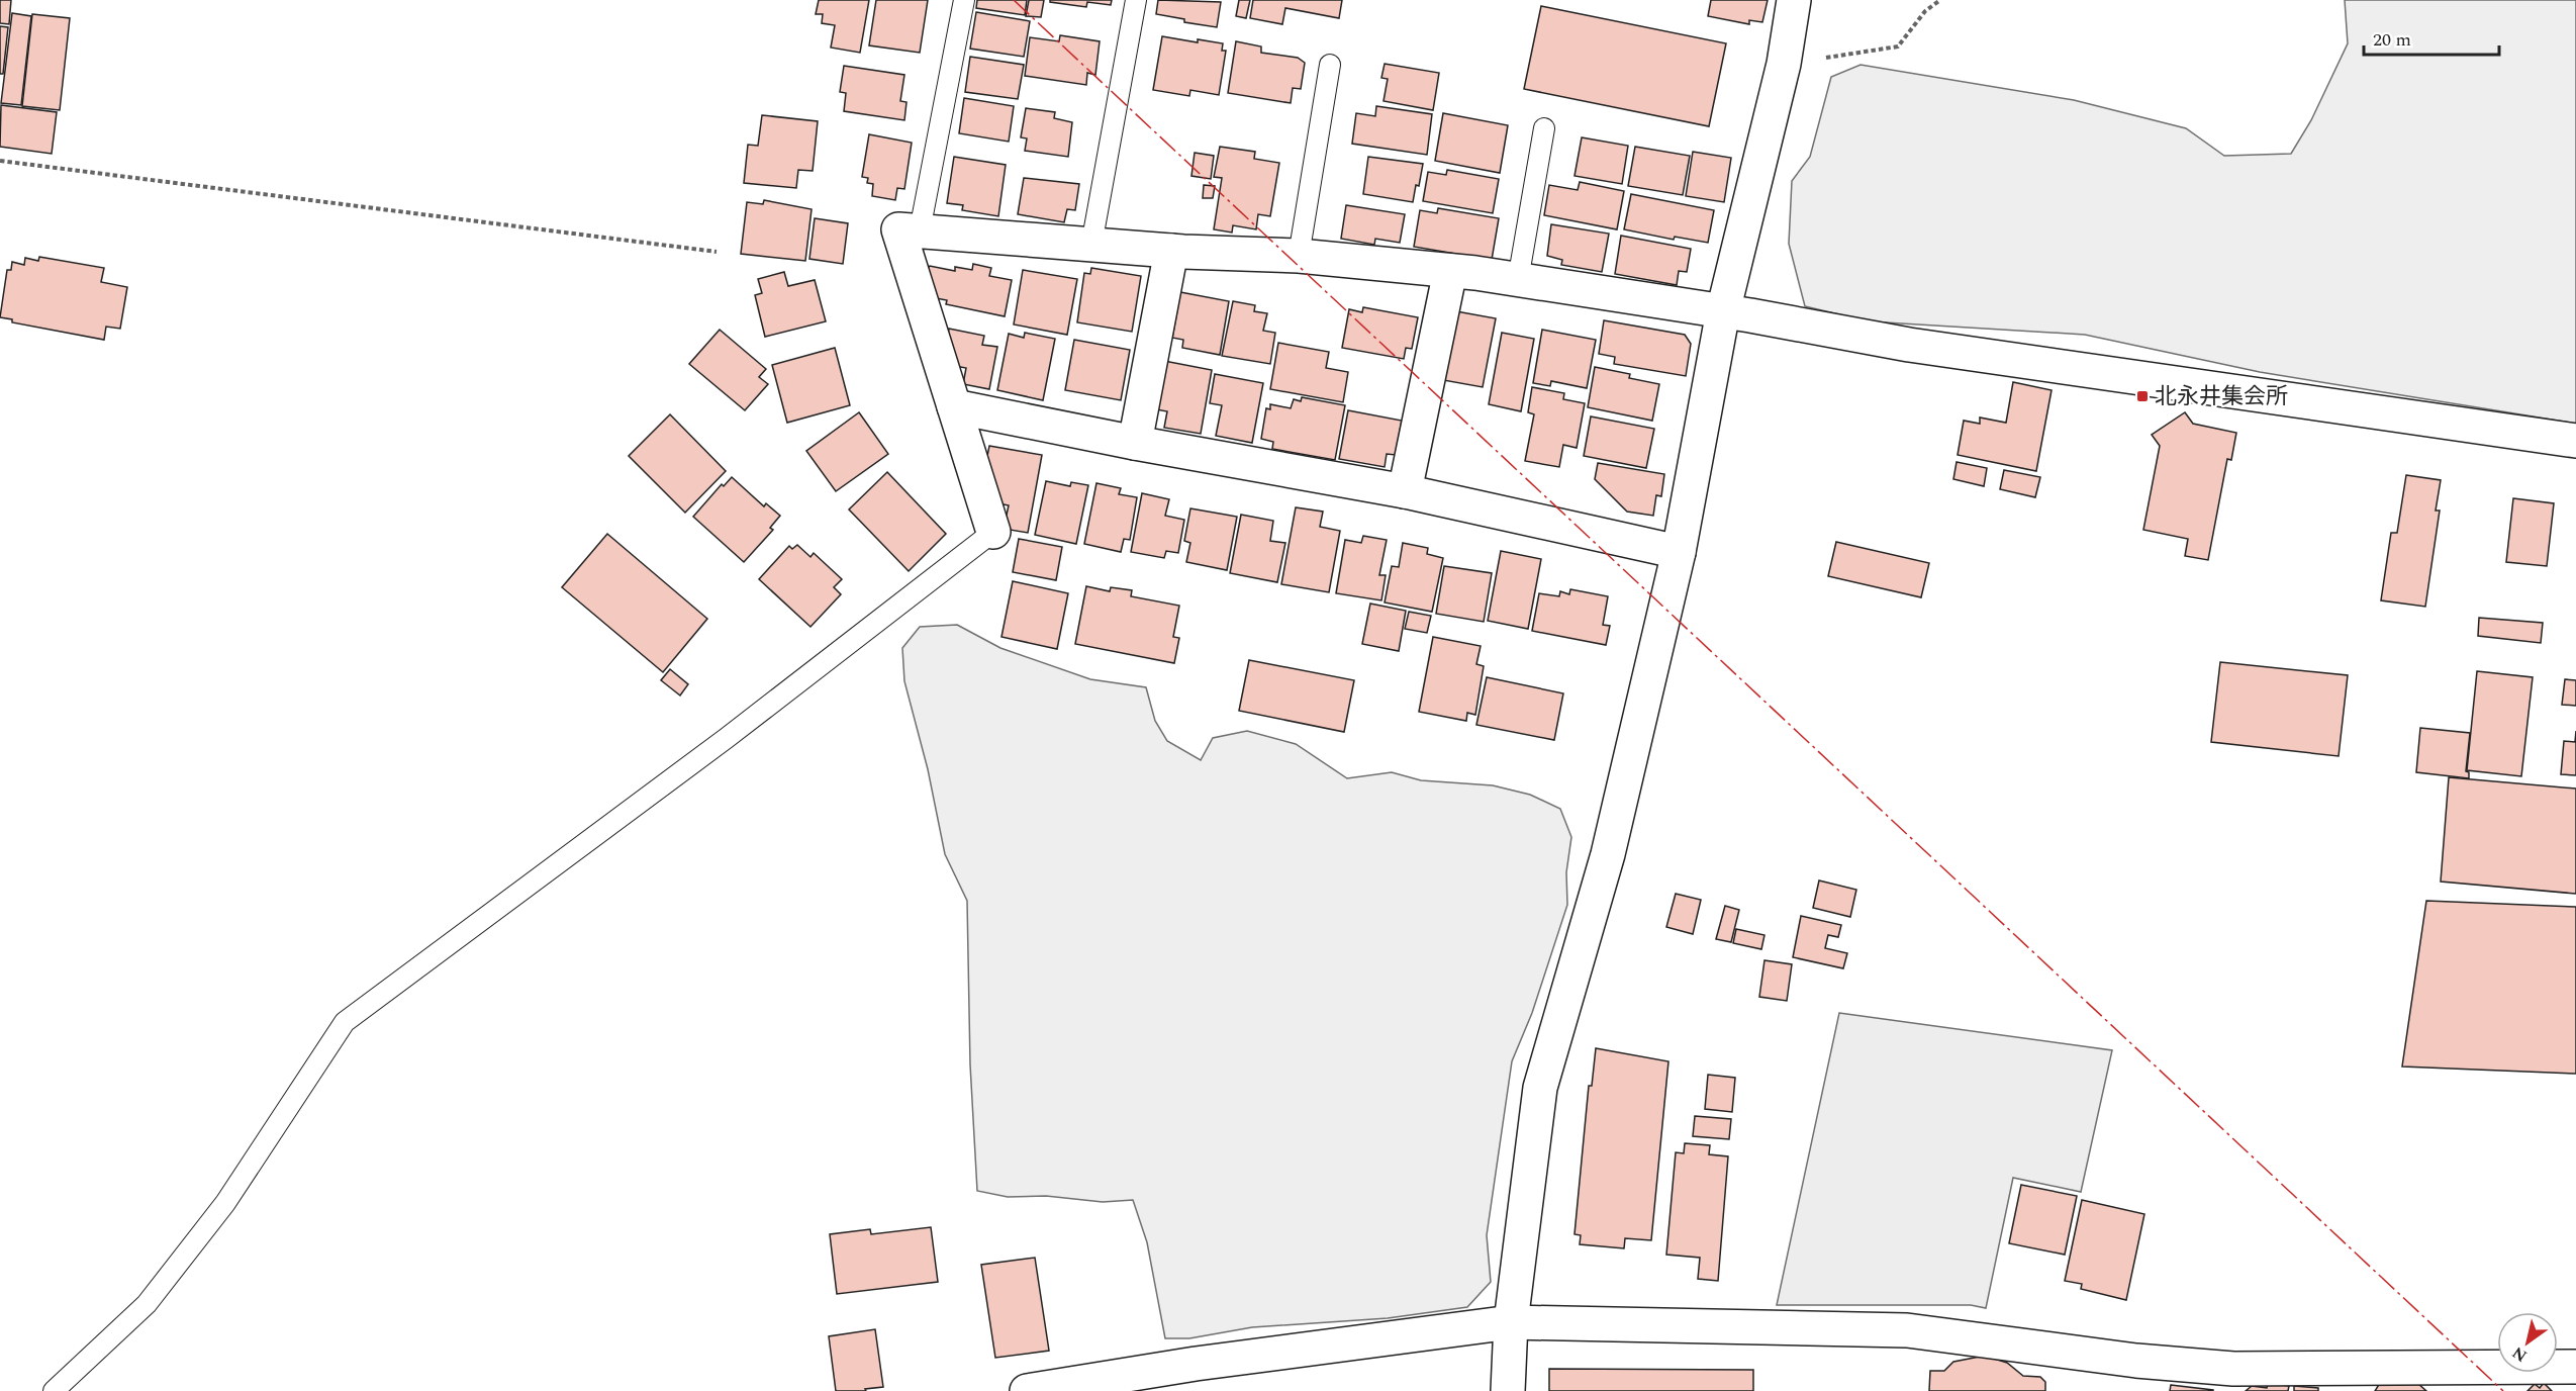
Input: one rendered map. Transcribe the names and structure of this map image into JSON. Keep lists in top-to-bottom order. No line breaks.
{"places":{"transit":["北永井集会所"]},"scale_bar":"20 m","north":"bottom left"}
